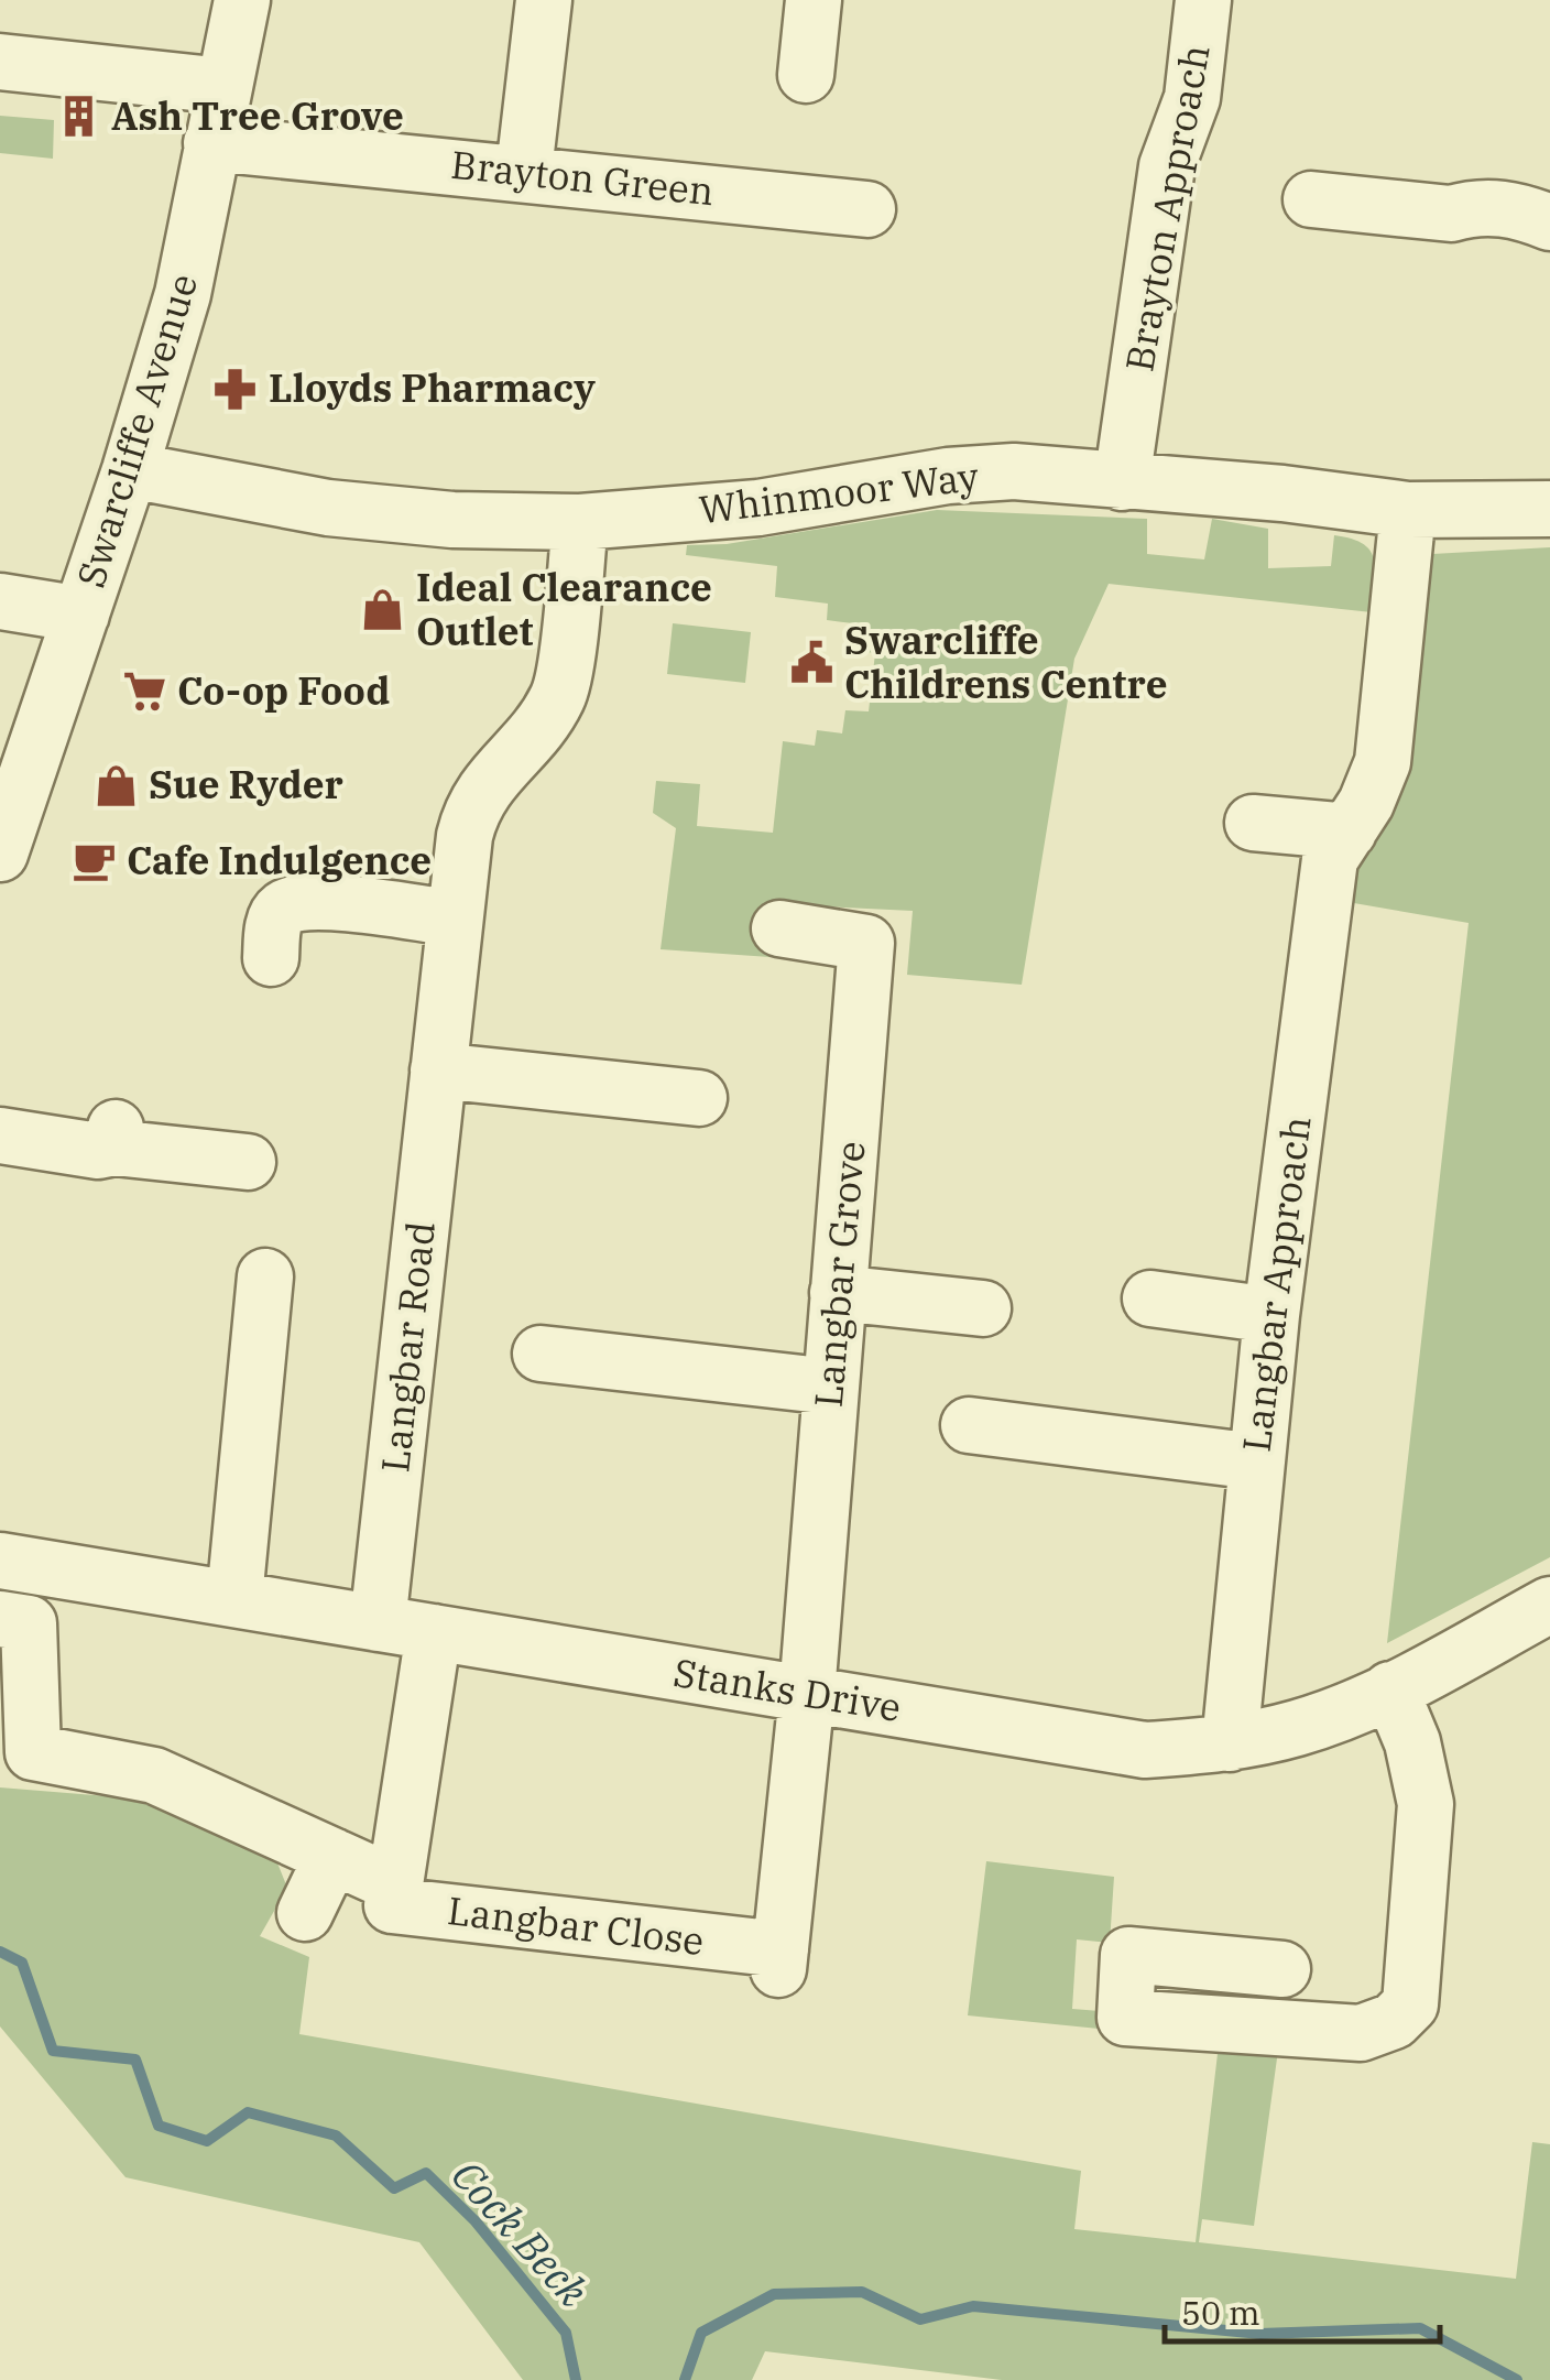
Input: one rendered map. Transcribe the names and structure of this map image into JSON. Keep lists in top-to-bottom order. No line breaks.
{"streets":{"street":["Brayton Green","Brayton Approach","Swarcliffe Avenue","Whinmoor Way","Langbar Grove","Langbar Approach","Langbar Road","Stanks Drive","Langbar Close"]},"crossings":[["Brayton Green","Swarcliffe Avenue"],["Brayton Approach","Whinmoor Way"],["Swarcliffe Avenue","Whinmoor Way"],["Whinmoor Way","Langbar Approach"],["Whinmoor Way","Langbar Road"],["Langbar Grove","Stanks Drive"],["Langbar Grove","Langbar Close"],["Langbar Approach","Stanks Drive"],["Langbar Road","Stanks Drive"],["Stanks Drive","Langbar Close"]],"water":["Cock Beck"],"places":{"building":["Ash Tree Grove"],"pharmacy":["Lloyds Pharmacy"],"shop":["Ideal Clearance Outlet","Sue Ryder"],"public building":["Swarcliffe Childrens Centre"],"supermarket":["Co-op Food"],"cafe":["Cafe Indulgence"]},"scale_bar":"50 m"}
